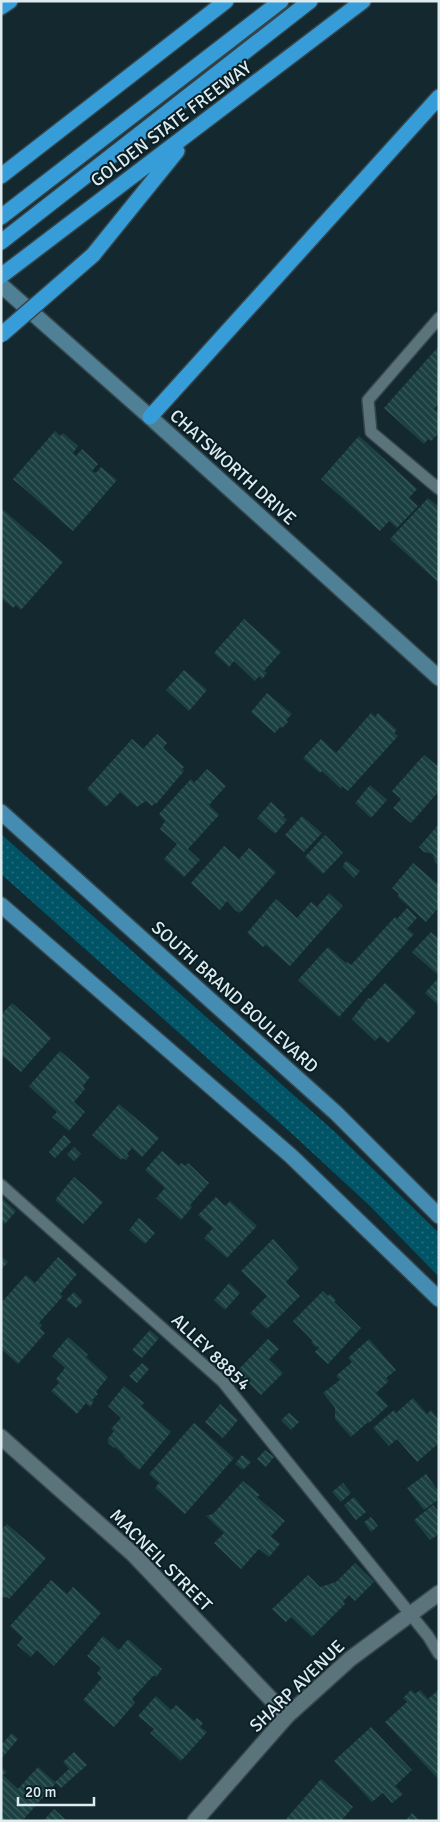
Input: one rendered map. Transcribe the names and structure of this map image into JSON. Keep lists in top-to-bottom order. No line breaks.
{"streets":{"highway":["GOLDEN STATE FREEWAY"],"main road":["CHATSWORTH DRIVE","SOUTH BRAND BOULEVARD"],"street":["MACNEIL STREET","SHARP AVENUE"],"lane":["ALLEY 88854"]},"crossings":[["ALLEY 88854","SHARP AVENUE"],["MACNEIL STREET","SHARP AVENUE"]],"scale_bar":"20 m"}
